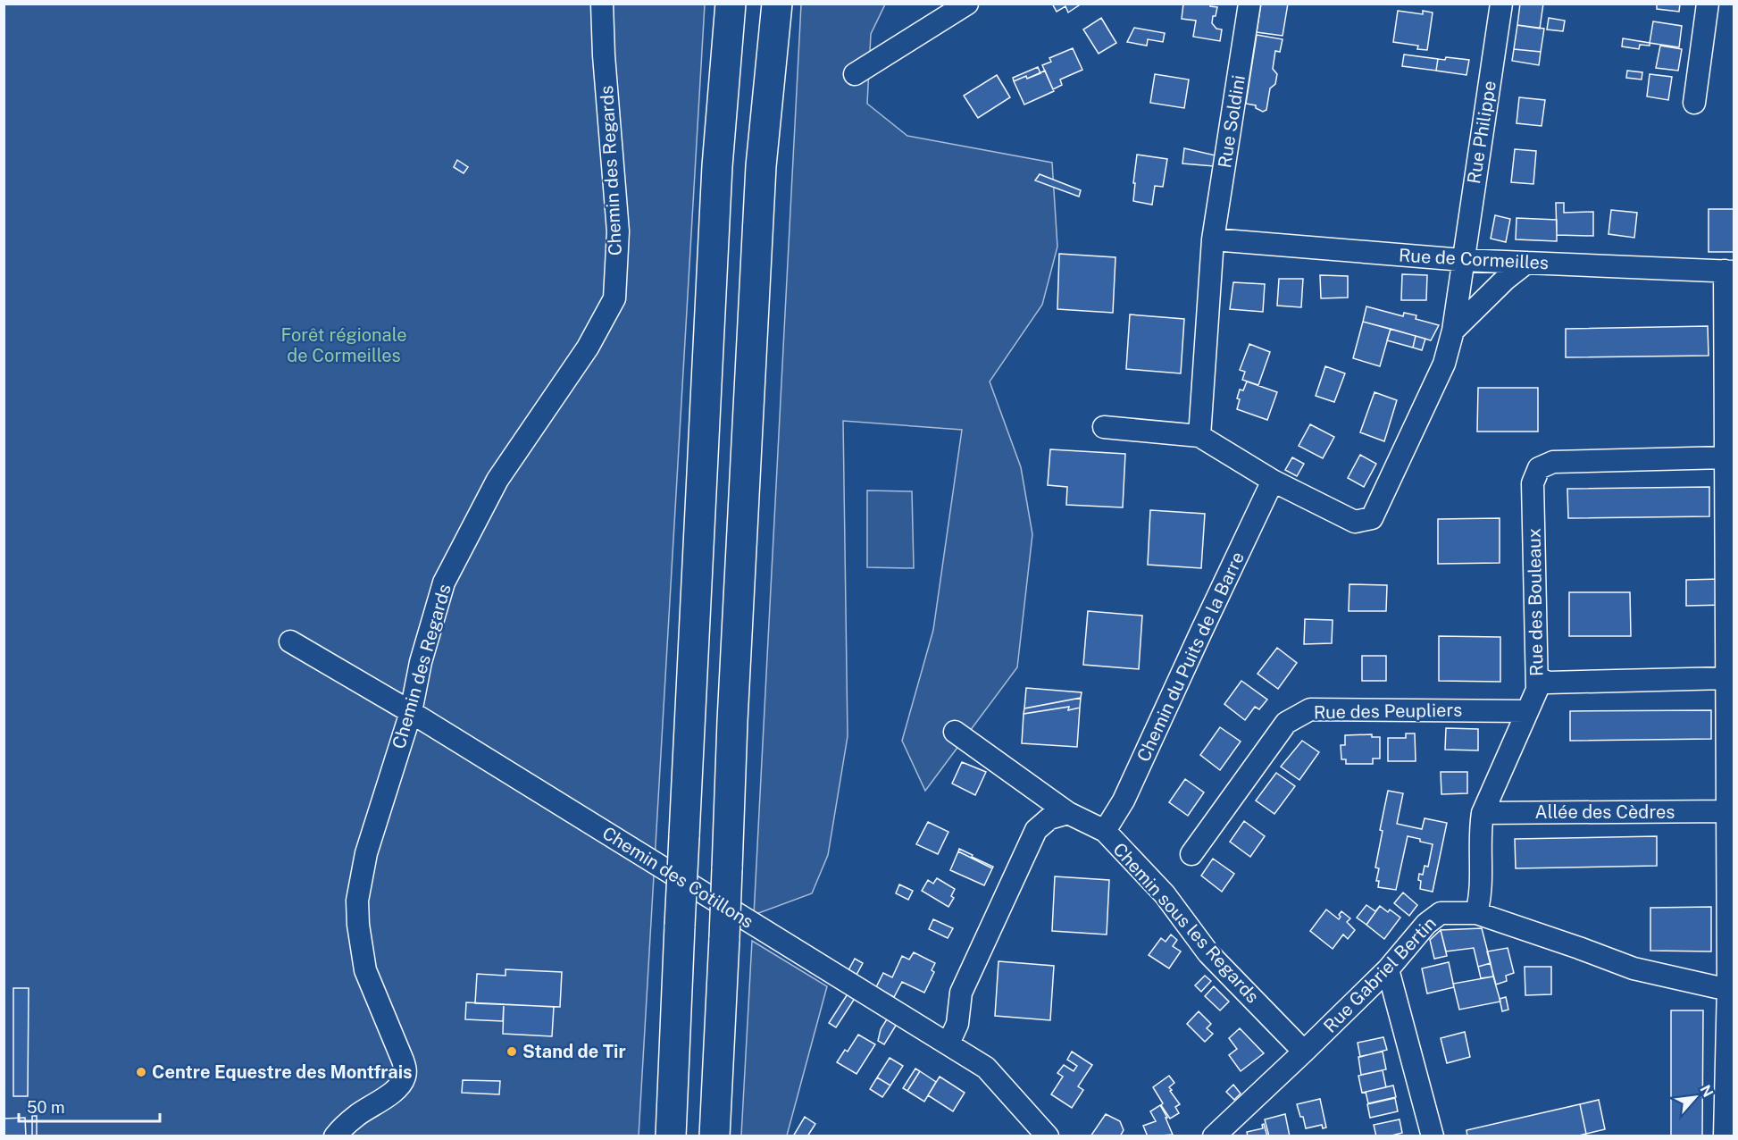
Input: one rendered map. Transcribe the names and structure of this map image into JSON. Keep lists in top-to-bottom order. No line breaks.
{"streets":{"street":["Rue Soldini","Rue Philippe","Chemin des Regards","Rue de Cormeilles","Rue des Bouleaux","Chemin du Puits de la Barre","Rue des Peupliers","Allée des Cèdres","Chemin des Cotillons","Chemin sous les Regards","Rue Gabriel Bertin"]},"crossings":[["Rue Soldini","Rue de Cormeilles"],["Rue Philippe","Rue de Cormeilles"],["Chemin des Regards","Chemin des Cotillons"],["Rue des Bouleaux","Rue des Peupliers"],["Rue des Bouleaux","Allée des Cèdres"],["Rue des Bouleaux","Rue Gabriel Bertin"],["Chemin du Puits de la Barre","Chemin sous les Regards"],["Chemin sous les Regards","Rue Gabriel Bertin"]],"parks":["Forêt régionale de Cormeilles"],"places":["Stand de Tir","Centre Equestre des Montfrais"],"scale_bar":"50 m","north":"top right"}
